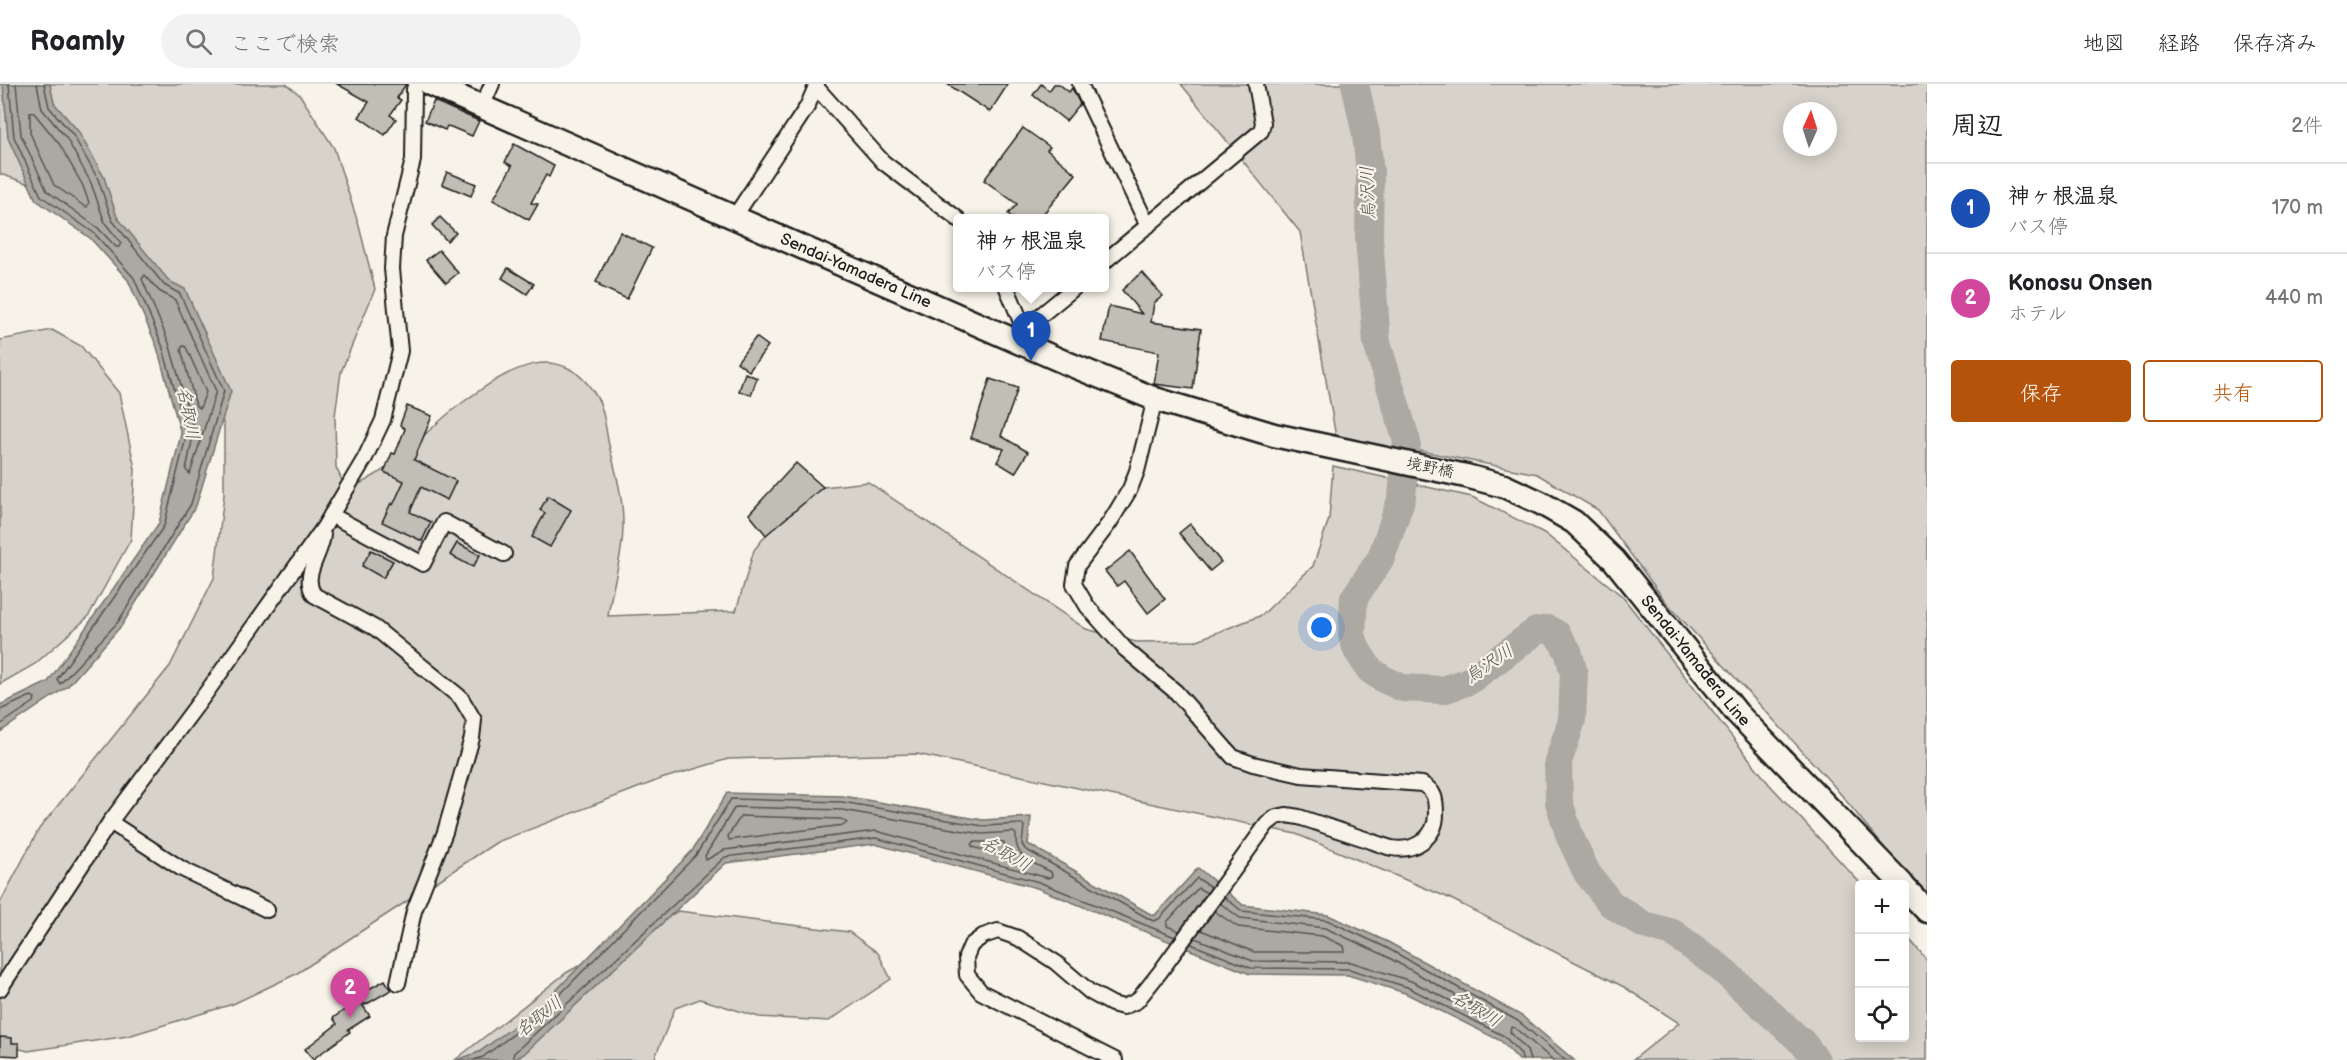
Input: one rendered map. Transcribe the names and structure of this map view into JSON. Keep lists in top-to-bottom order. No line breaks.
{"streets":{"main road":["Sendai-Yamadera Line","境野橋"]},"crossings":[["Sendai-Yamadera Line","境野橋"]],"water":["烏沢川","名取川"],"north":"top","page":{"header":"Roamly","search":"ここで検索","nav":["地図","経路","保存済み"],"heading":["周辺","2件"],"list":[{"mark":"1","name":"神ヶ根温泉","note":"バス停","value":"170 m"},{"mark":"2","name":"Konosu Onsen","note":"ホテル","value":"440 m"}],"popup":["神ヶ根温泉","バス停"],"pins":["1","2"],"buttons":["保存","共有"],"map_buttons":["+","−"]}}
